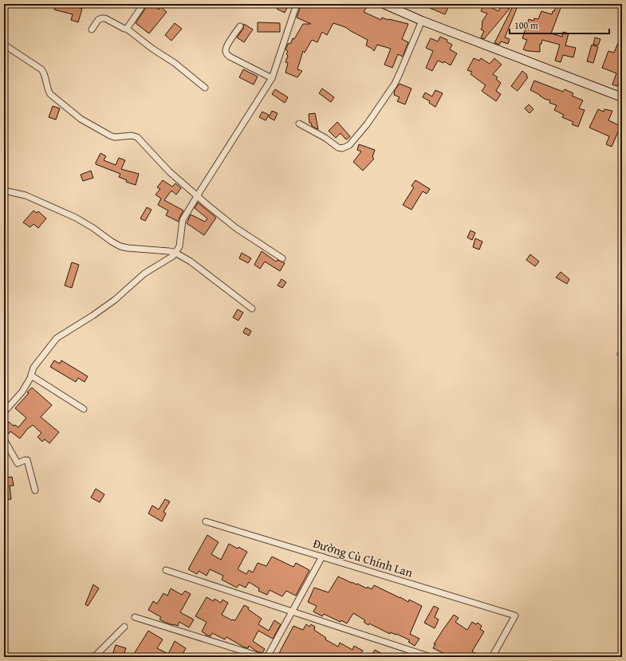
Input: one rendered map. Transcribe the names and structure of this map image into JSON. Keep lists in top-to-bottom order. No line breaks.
{"streets":{"street":["Đường Cù Chính Lan"]},"scale_bar":"100 m"}
